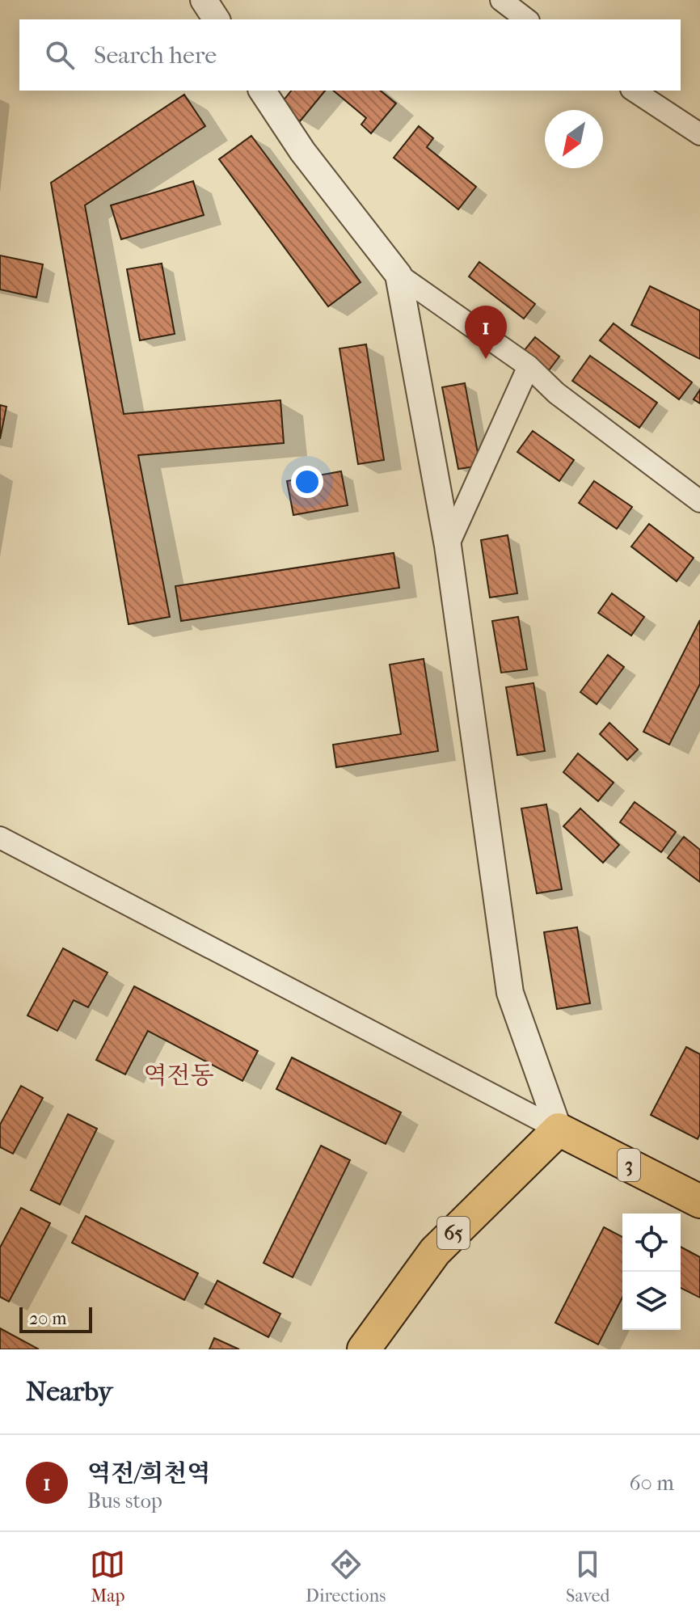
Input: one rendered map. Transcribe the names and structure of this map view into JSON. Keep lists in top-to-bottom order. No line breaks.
{"streets":{"main road":["3","65"]},"crossings":[["3","65"]],"districts":["역전동"],"scale_bar":"20 m","north":"bottom left","page":{"search":"Search here","pins":"1","scale":"20 m","heading":"Nearby","list":[{"mark":"1","name":"역전/희천역","note":"Bus stop","value":"60 m"}],"nav":["Map","Directions","Saved"]}}
